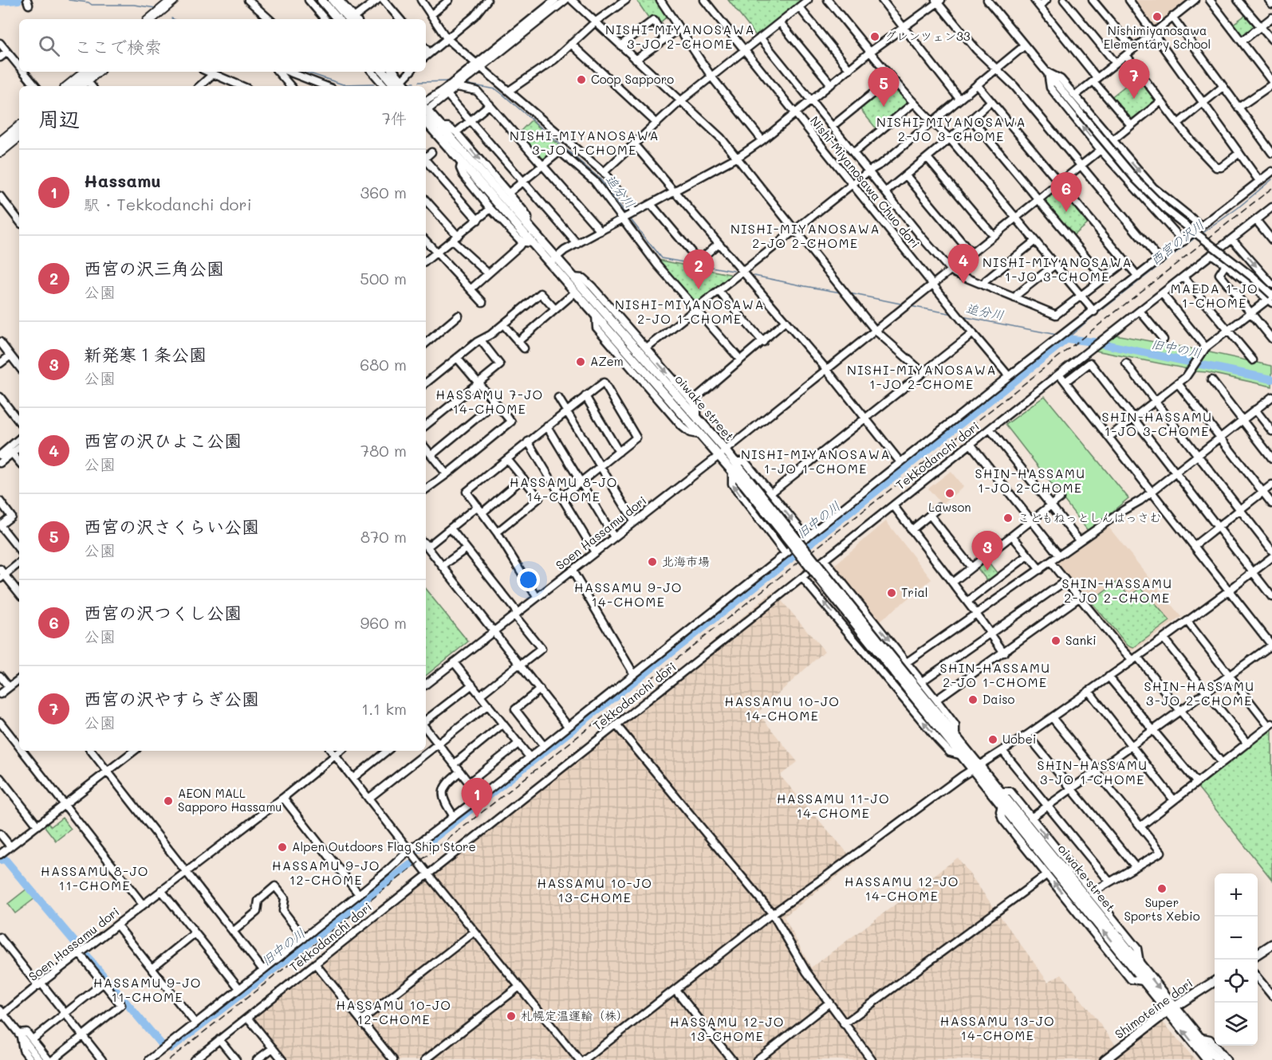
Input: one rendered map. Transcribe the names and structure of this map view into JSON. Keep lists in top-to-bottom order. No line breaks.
{"streets":{"main road":["oiwake street","Shimoteine dori"],"street":["Nishi-Miyanosawa Chuo dori","Tekkodanchi dori","Soen Hassamu dori"]},"crossings":[["Nishi-Miyanosawa Chuo dori","Soen Hassamu dori"],["oiwake street","Soen Hassamu dori"],["oiwake street","Shimoteine dori"]],"districts":["NISHI-MIYANOSAWA 3-JO 2-CHOME","NISHI-MIYANOSAWA 2-JO 3-CHOME","NISHI-MIYANOSAWA 3-JO 1-CHOME","NISHI-MIYANOSAWA 2-JO 2-CHOME","NISHI-MIYANOSAWA 1-JO 3-CHOME","MAEDA 1-JO 1-CHOME","NISHI-MIYANOSAWA 2-JO 1-CHOME","NISHI-MIYANOSAWA 1-JO 2-CHOME","HASSAMU 7-JO 14-CHOME","SHIN-HASSAMU 1-JO 3-CHOME","NISHI-MIYANOSAWA 1-JO 1-CHOME","SHIN-HASSAMU 1-JO 2-CHOME","HASSAMU 8-JO 14-CHOME","SHIN-HASSAMU 2-JO 2-CHOME","HASSAMU 9-JO 14-CHOME","SHIN-HASSAMU 2-JO 1-CHOME","SHIN-HASSAMU 3-JO 2-CHOME","HASSAMU 10-JO 14-CHOME","SHIN-HASSAMU 3-JO 1-CHOME","HASSAMU 11-JO 14-CHOME","HASSAMU 9-JO 12-CHOME","HASSAMU 8-JO 11-CHOME","HASSAMU 12-JO 14-CHOME","HASSAMU 10-JO 13-CHOME","HASSAMU 9-JO 11-CHOME","HASSAMU 10-JO 12-CHOME","HASSAMU 13-JO 14-CHOME","HASSAMU 12-JO 13-CHOME"],"water":["追分川","西宮の沢川","旧中の川"],"places":["Nishimiyanosawa Elementary School","グレンツェン33","Coop Sapporo","AZem","Lawson","こどもねっとしんはっさむ","北海市場","Trial","Sanki","Daiso","Uobei","AEON MALL Sapporo Hassamu","Alpen Outdoors Flag Ship Store","Super Sports Xebio","札幌定温運輸（株）"],"page":{"search":"ここで検索","pins":["7","5","6","4","2","3","1"],"heading":["周辺","7件"],"list":[{"mark":"1","name":"Hassamu","note":"駅 · Tekkodanchi dori","value":"360 m"},{"mark":"2","name":"西宮の沢三角公園","note":"公園","value":"500 m"},{"mark":"3","name":"新発寒１条公園","note":"公園","value":"680 m"},{"mark":"4","name":"西宮の沢ひよこ公園","note":"公園","value":"780 m"},{"mark":"5","name":"西宮の沢さくらい公園","note":"公園","value":"870 m"},{"mark":"6","name":"西宮の沢つくし公園","note":"公園","value":"960 m"},{"mark":"7","name":"西宮の沢やすらぎ公園","note":"公園","value":"1.1 km"}],"map_buttons":["+","−"]}}
